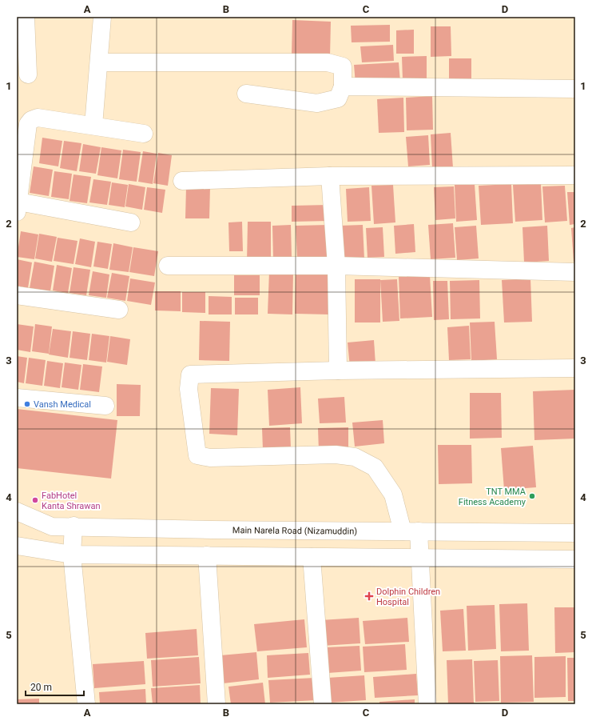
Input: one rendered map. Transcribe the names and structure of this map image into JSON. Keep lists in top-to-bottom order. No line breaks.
{"streets":{"street":["Main Narela Road (Nizamuddin)"]},"places":{"other":["Vansh Medical","TNT MMA Fitness Academy","FabHotel Kanta Shrawan"],"health":["Dolphin Children Hospital"]},"scale_bar":"20 m","grid":{"columns":["A","B","C","D"],"rows":["1","2","3","4","5"]}}
